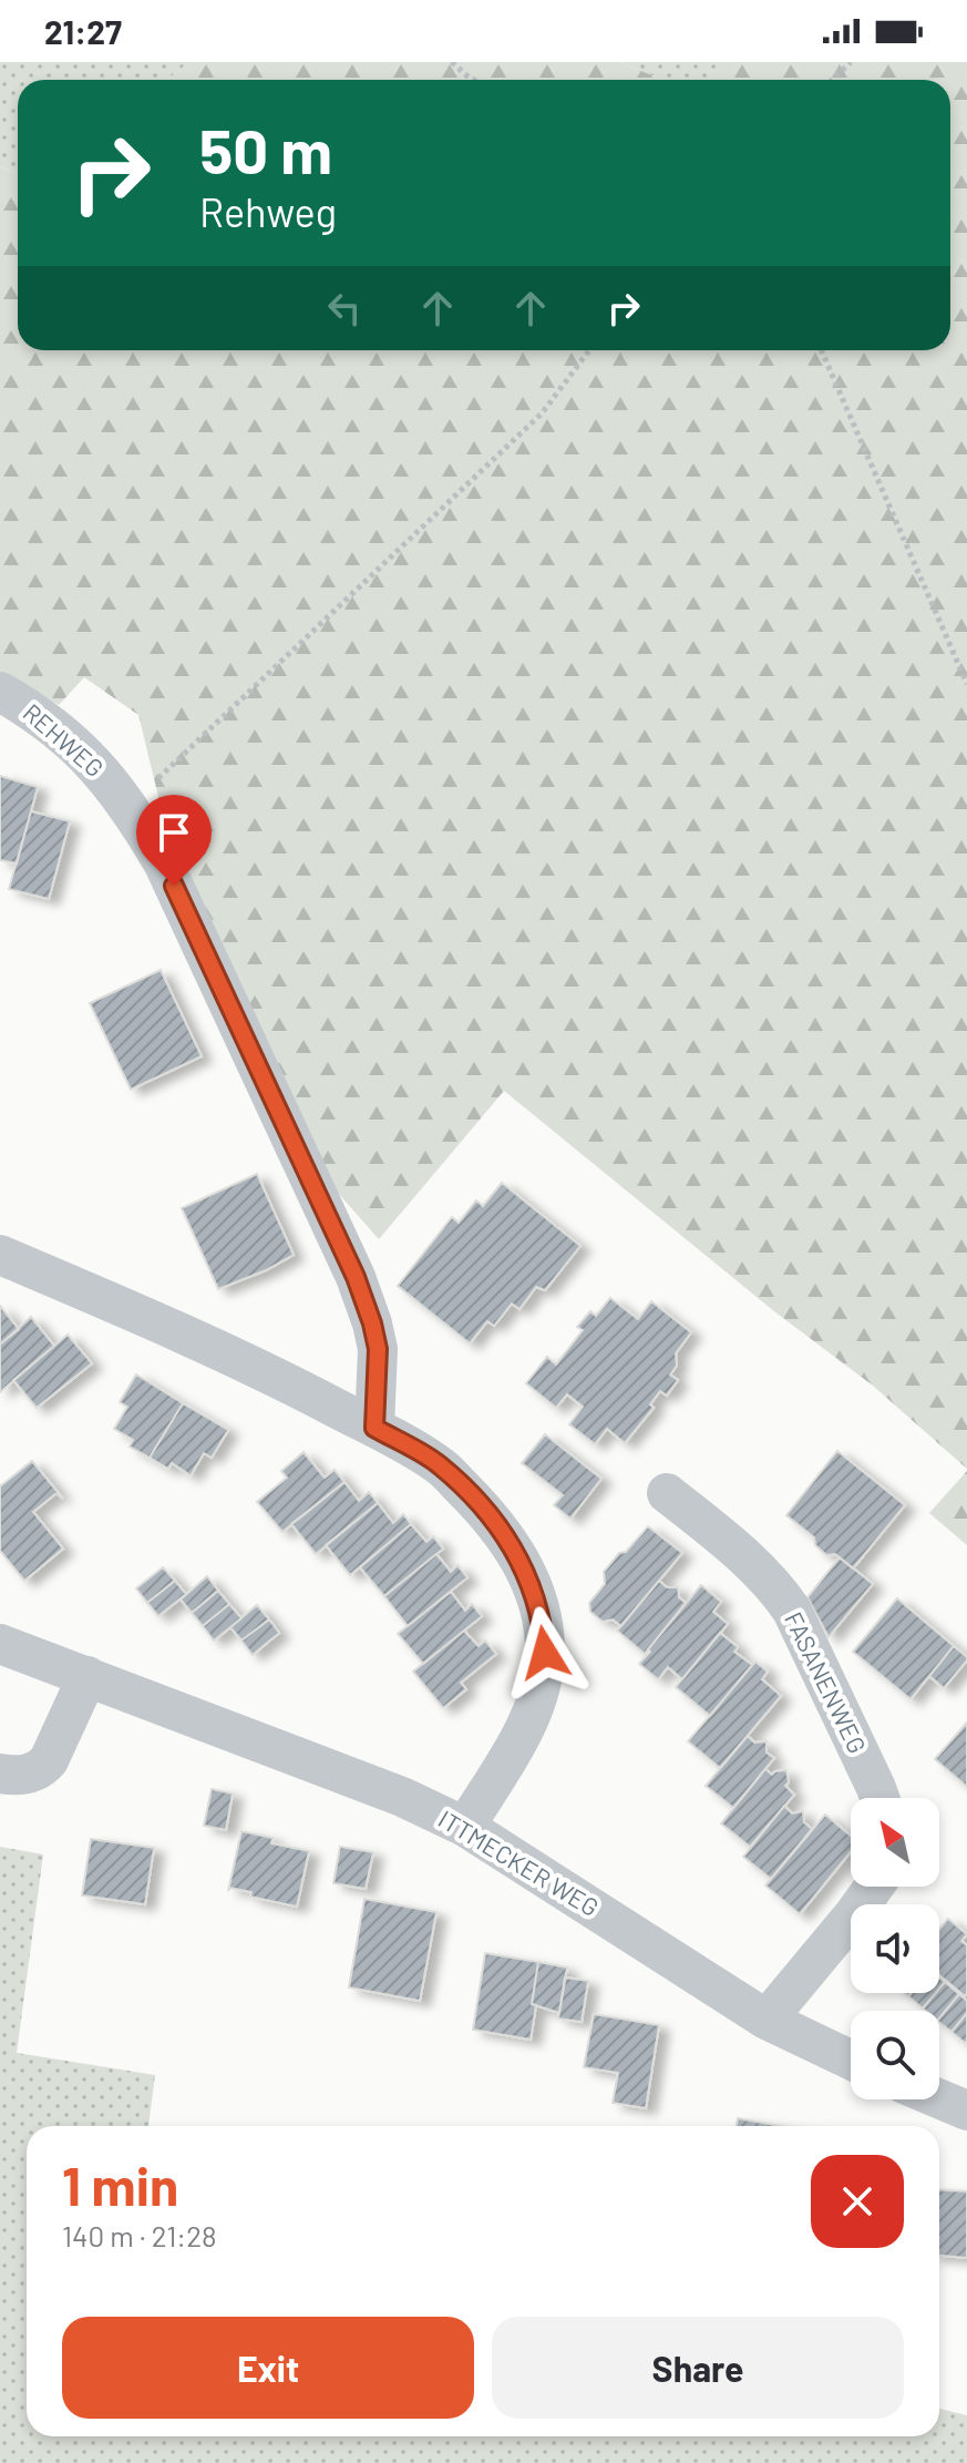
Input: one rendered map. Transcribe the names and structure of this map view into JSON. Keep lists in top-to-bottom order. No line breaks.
{"streets":{"street":["REHWEG","FASANENWEG","ITTMECKER WEG"]},"north":"top left","page":{"status":"21:27","turn":["50 m","Rehweg"],"heading":["1 min","140 m · 21:28"],"buttons":["Exit","Share"]}}
